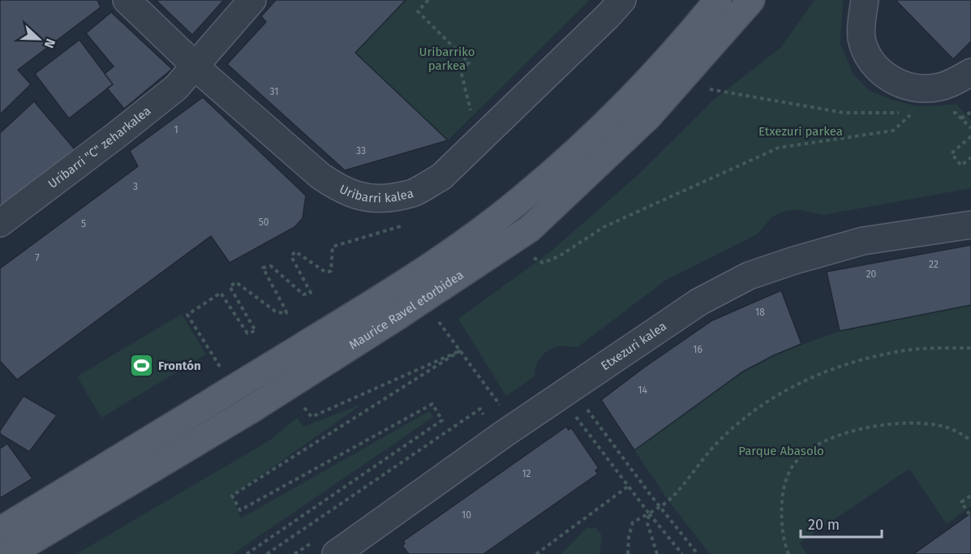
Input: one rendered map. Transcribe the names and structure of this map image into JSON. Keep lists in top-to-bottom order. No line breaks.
{"streets":{"main road":["Maurice Ravel etorbidea"],"street":["Uribarri \"C\" zeharkalea","Uribarri kalea","Etxezuri kalea"]},"crossings":[["Uribarri \"C\" zeharkalea","Uribarri kalea"]],"parks":["Uribarriko parkea","Etxezuri parkea","Parque Abasolo"],"places":{"sports":["Frontón"]},"house_numbers":["31","1","33","3","50","5","7","22","20","18","16","14","12","10"],"scale_bar":"20 m","north":"right"}
